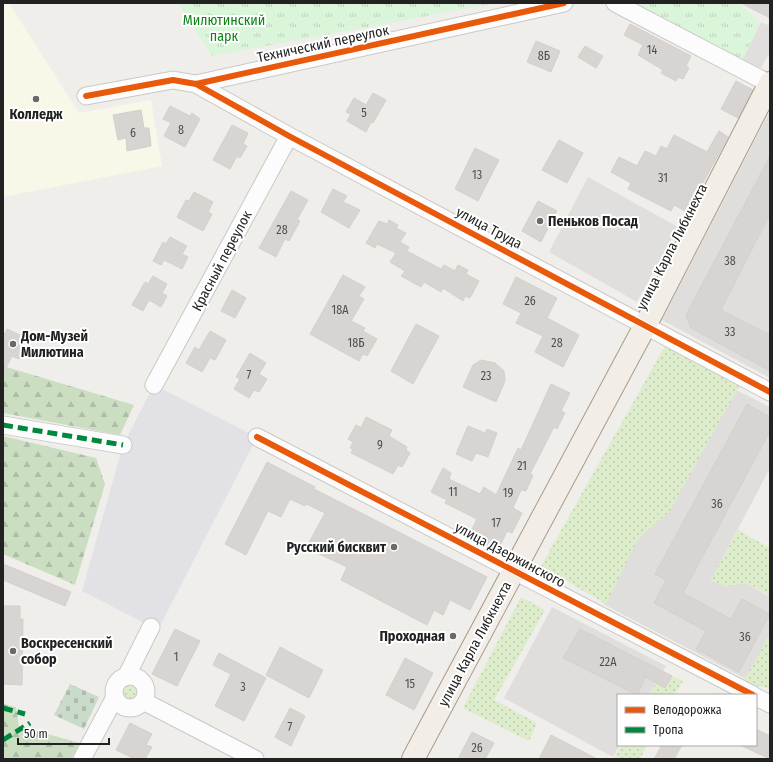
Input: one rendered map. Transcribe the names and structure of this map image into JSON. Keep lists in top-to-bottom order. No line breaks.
{"streets":{"main road":["улица Карла Либкнехта"],"street":["Технический переулок","улица Труда","Красный переулок","улица Дзержинского"]},"crossings":[["Технический переулок","улица Труда"],["улица Труда","улица Карла Либкнехта"],["улица Труда","Красный переулок"],["улица Карла Либкнехта","улица Дзержинского"]],"parks":["Милютинский парк"],"places":["Колледж","Пеньков Посад","Дом-Музей Милютина","Русский бисквит","Проходная","Воскресенский собор"],"house_numbers":["14","8Б","5","8","6","13","31","28","38","26","18А","33","18Б","28","7","23","9","21","11","19","36","17","36","1","22А","15","3","7","26"],"legend":["Велодорожка","Тропа"],"scale_bar":"50 m"}
